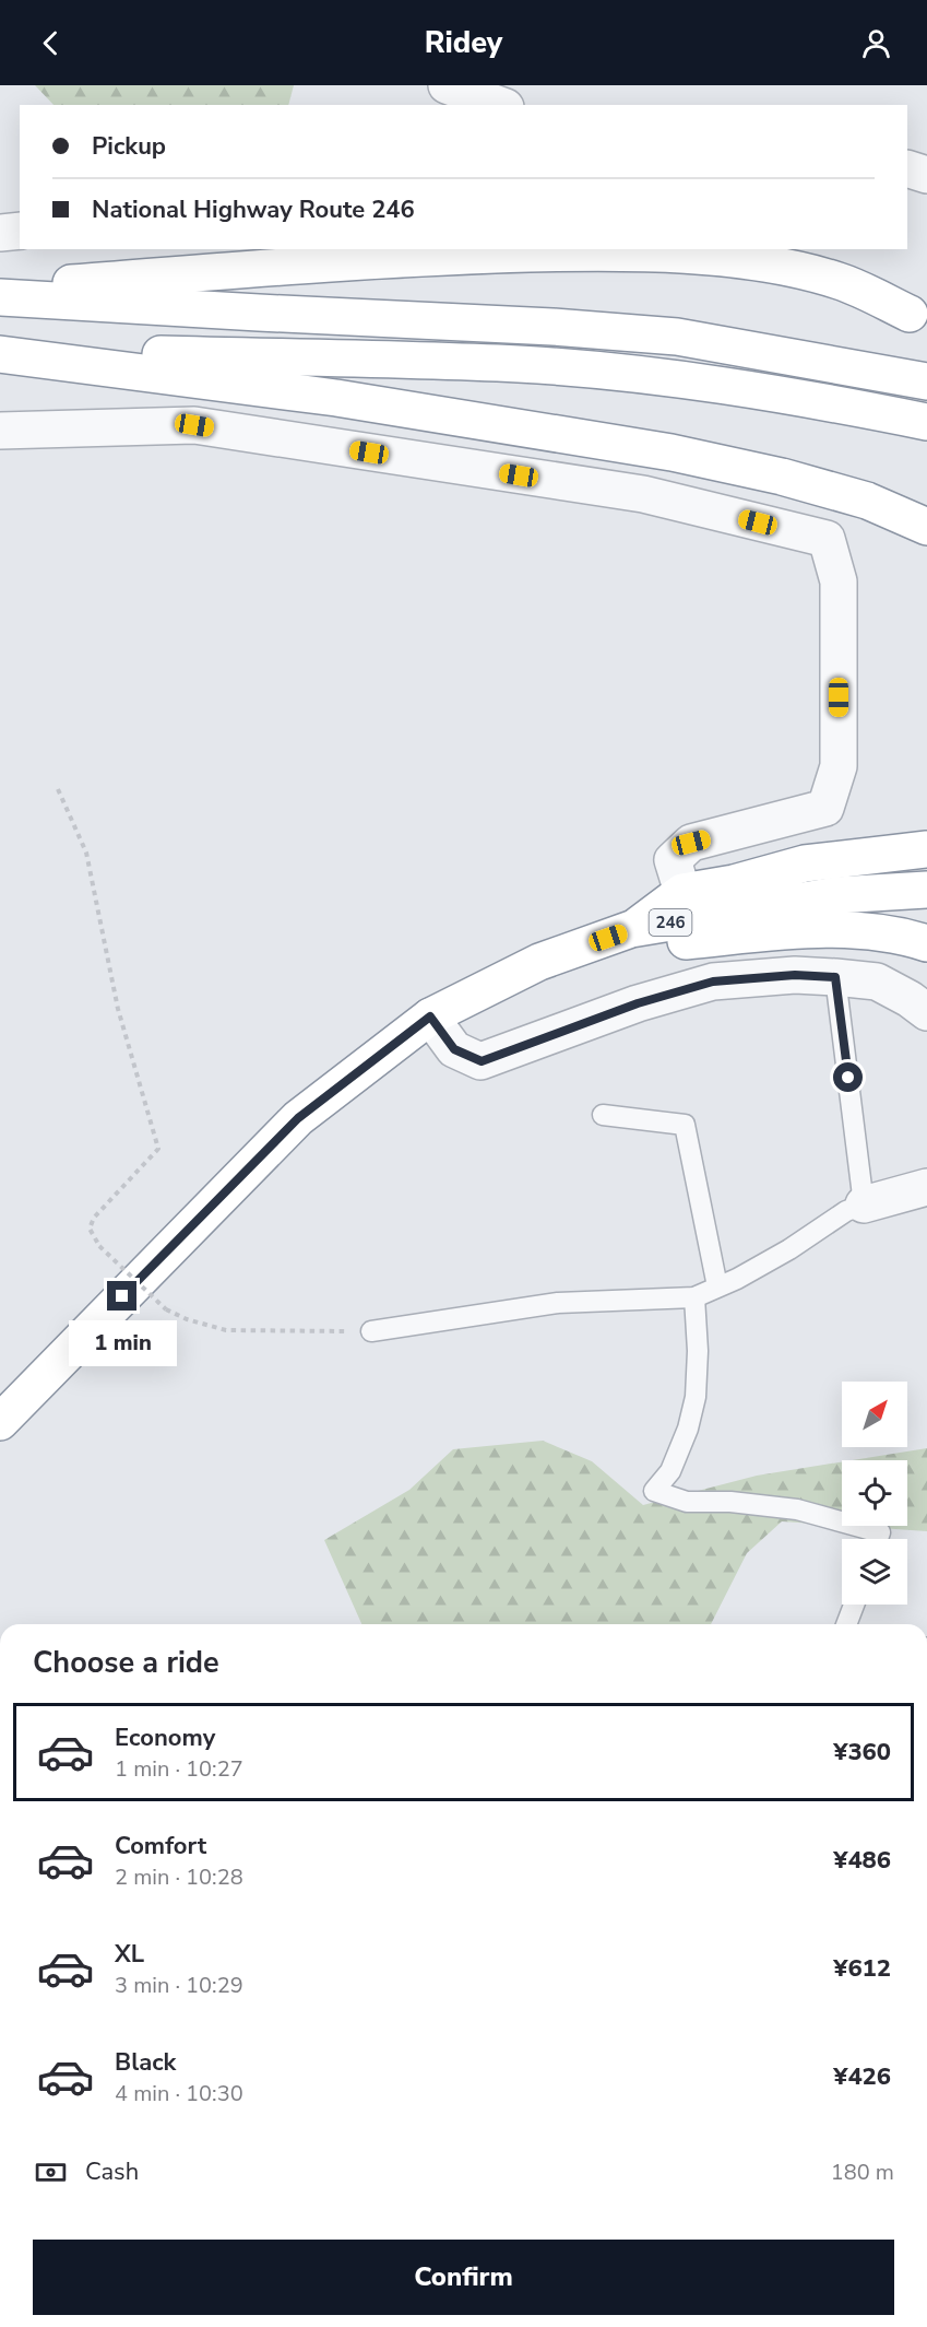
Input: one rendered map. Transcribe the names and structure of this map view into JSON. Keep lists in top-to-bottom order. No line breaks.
{"streets":{"main road":["246"]},"north":"top right","page":{"header":"Ridey","banner":["Pickup","National Highway Route 246"],"bubble":"1 min","heading":"Choose a ride","list":[{"name":"Economy","note":"1 min · 10:27","value":"¥360"},{"name":"Comfort","note":"2 min · 10:28","value":"¥486"},{"name":"XL","note":"3 min · 10:29","value":"¥612"},{"name":"Black","note":"4 min · 10:30","value":"¥426"}],"pay":["Cash","180 m"],"buttons":"Confirm"}}
